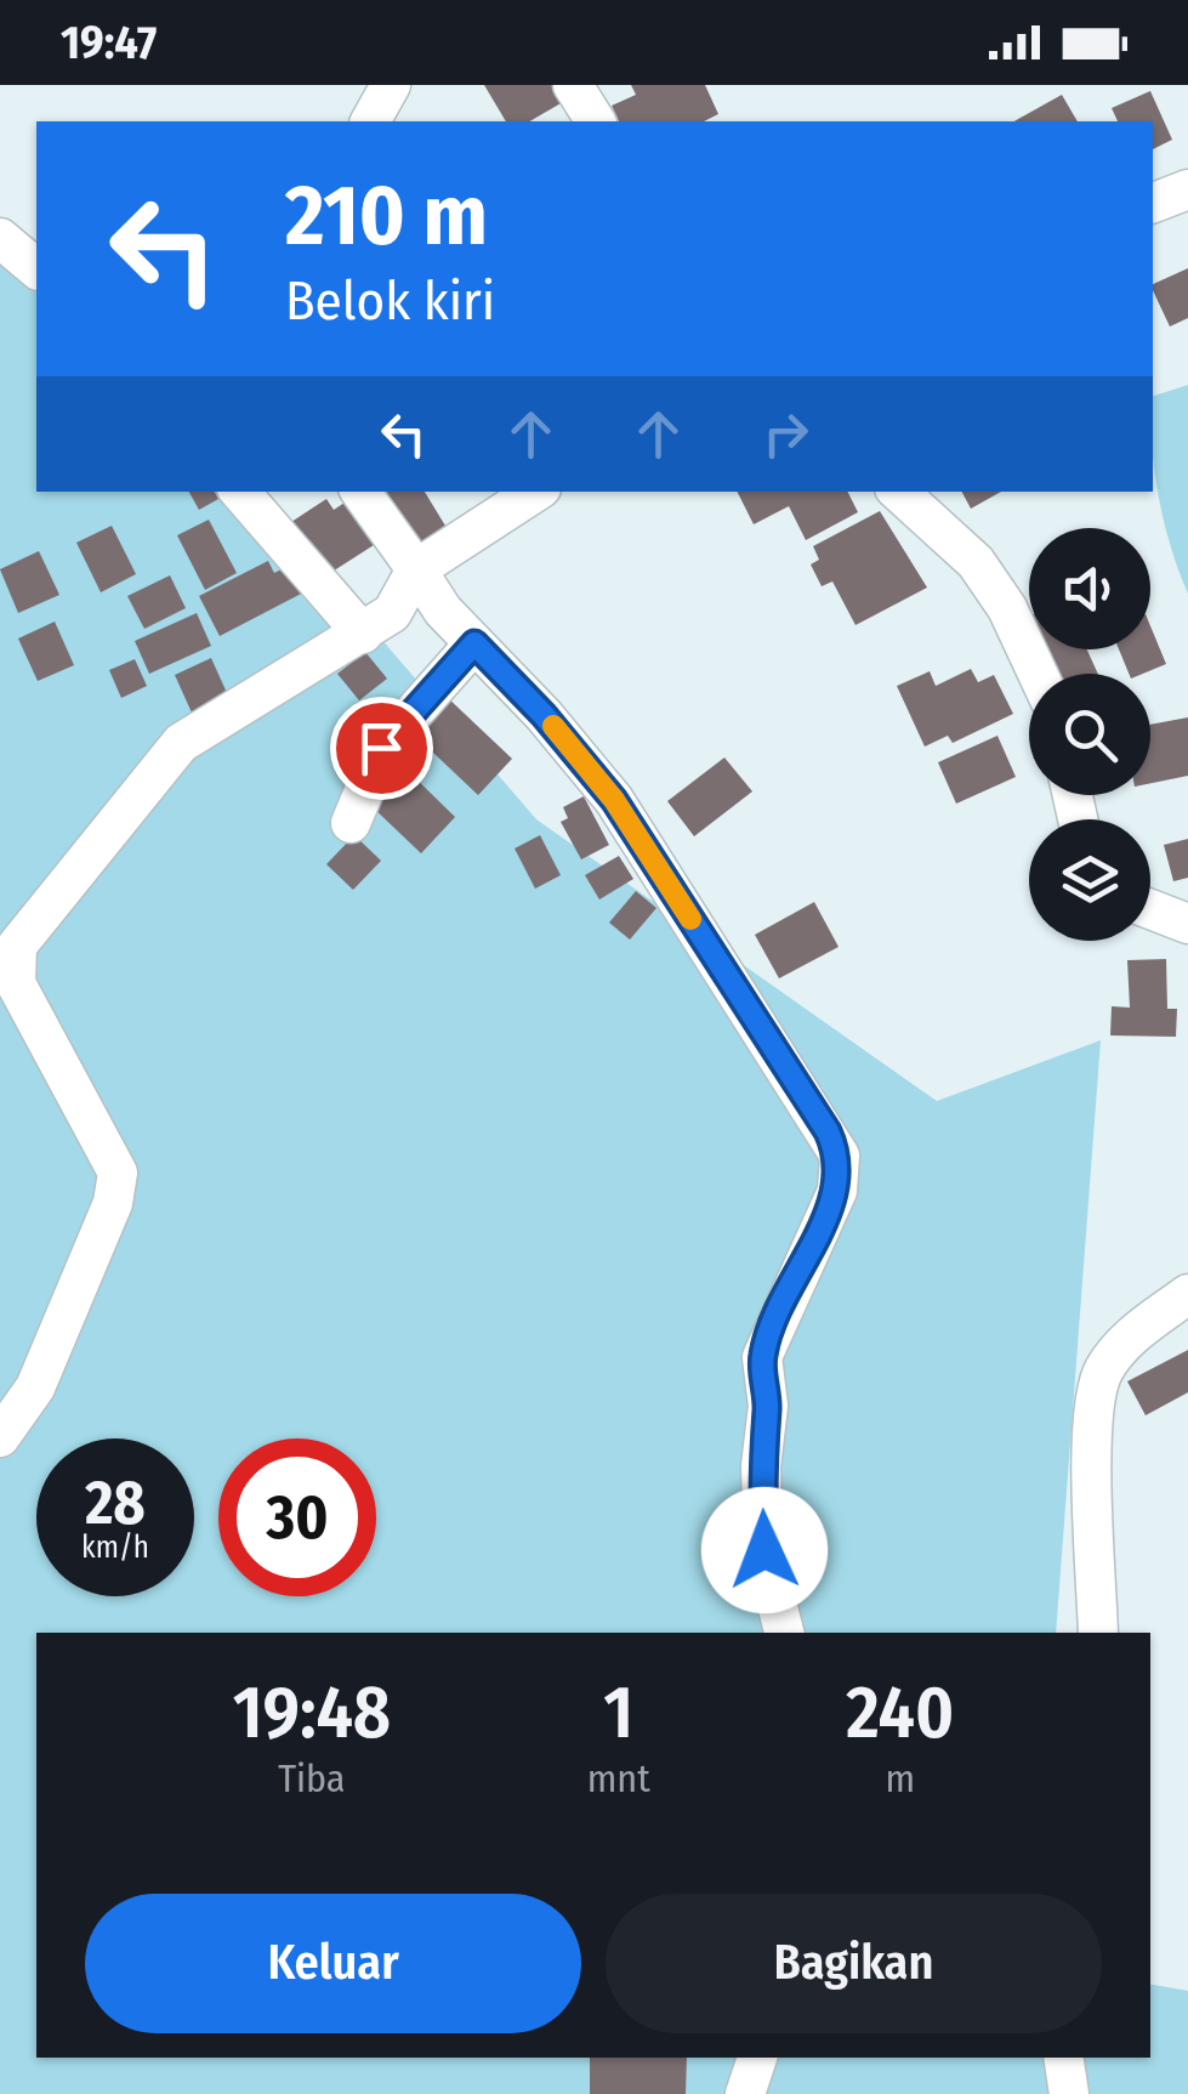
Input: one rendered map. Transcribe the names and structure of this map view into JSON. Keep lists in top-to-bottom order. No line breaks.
{"page":{"status":"19:47","turn":["210 m","Belok kiri"],"speed":"28 km/h","limit":"30","eta":["19:48","Tiba","1","mnt","240","m"],"buttons":["Keluar","Bagikan"]}}
